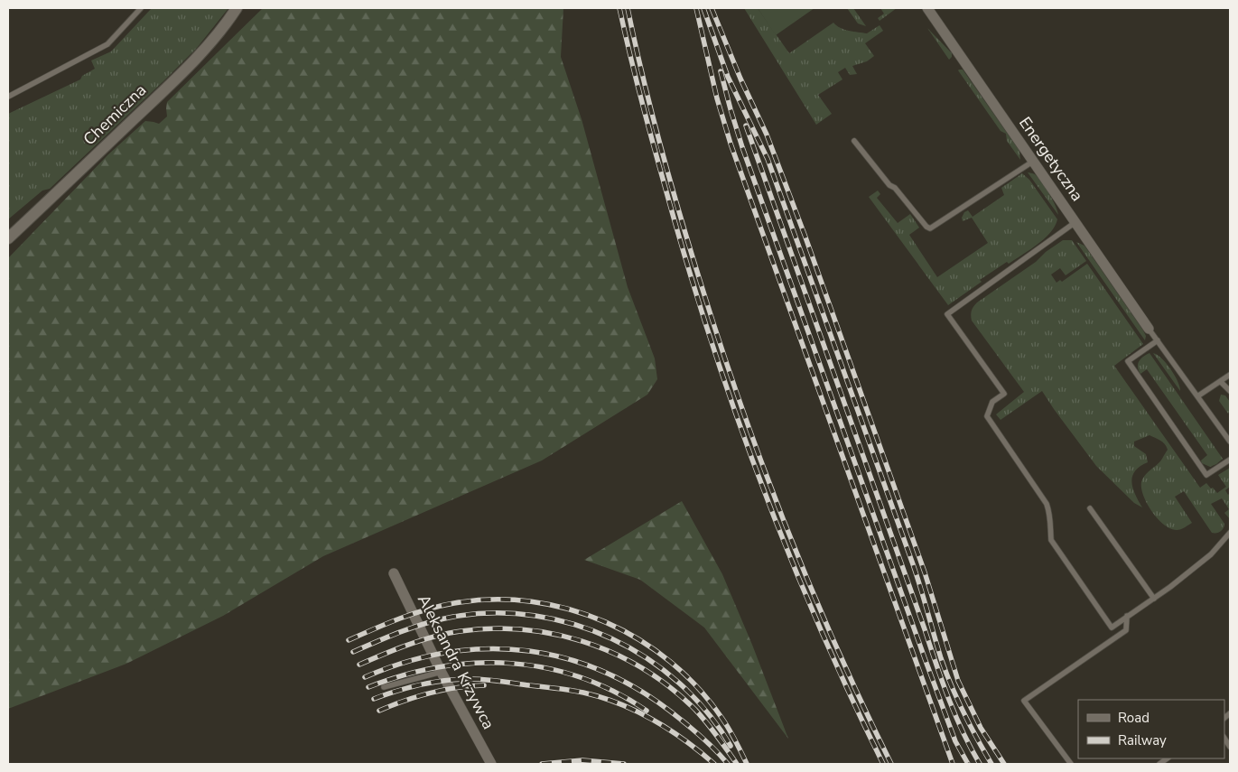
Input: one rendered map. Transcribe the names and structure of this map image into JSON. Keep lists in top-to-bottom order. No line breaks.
{"streets":{"street":["Chemiczna","Energetyczna","Aleksandra Krzywca"]},"legend":["Road","Railway"]}
